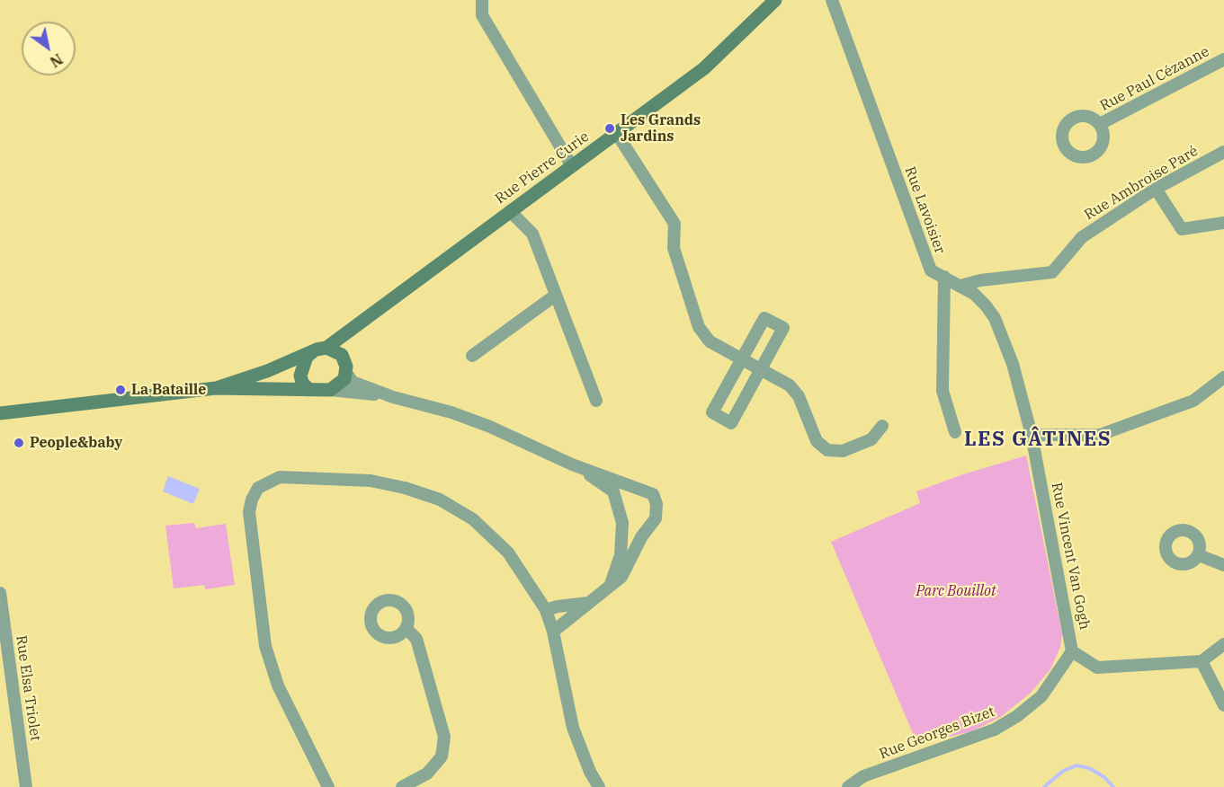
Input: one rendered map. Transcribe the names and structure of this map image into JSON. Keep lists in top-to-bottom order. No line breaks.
{"streets":{"street":["Rue Paul Cézanne","Rue Pierre Curie","Rue Ambroise Paré","Rue Lavoisier","Rue Vincent Van Gogh","Rue Elsa Triolet","Rue Georges Bizet"]},"crossings":[["Rue Ambroise Paré","Rue Lavoisier"],["Rue Lavoisier","Rue Vincent Van Gogh"],["Rue Vincent Van Gogh","Rue Georges Bizet"]],"districts":["LES GÂTINES"],"parks":["Parc Bouillot"],"places":["Les Grands Jardins","La Bataille","People&baby"],"north":"bottom right"}
